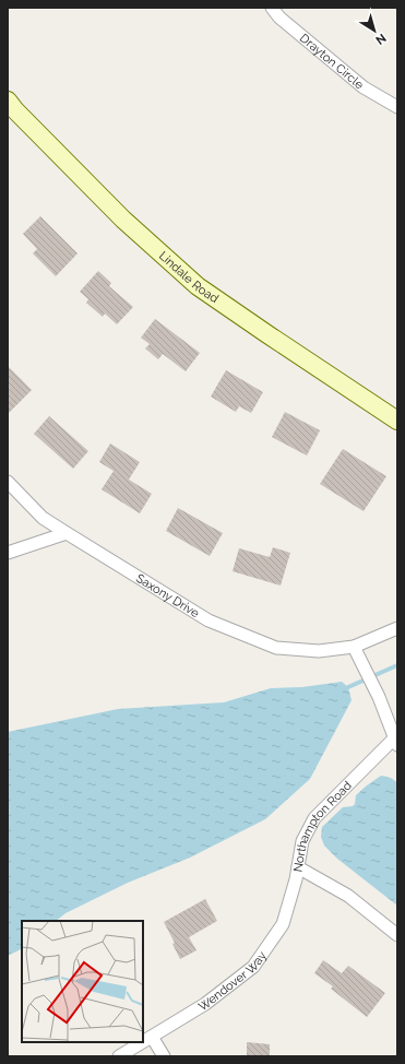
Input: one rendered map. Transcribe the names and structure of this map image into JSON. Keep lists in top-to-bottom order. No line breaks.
{"streets":{"street":["Drayton Circle","Lindale Road","Saxony Drive","Northampton Road","Wendover Way"]},"crossings":[["Saxony Drive","Northampton Road"],["Northampton Road","Wendover Way"]],"north":"bottom right"}
